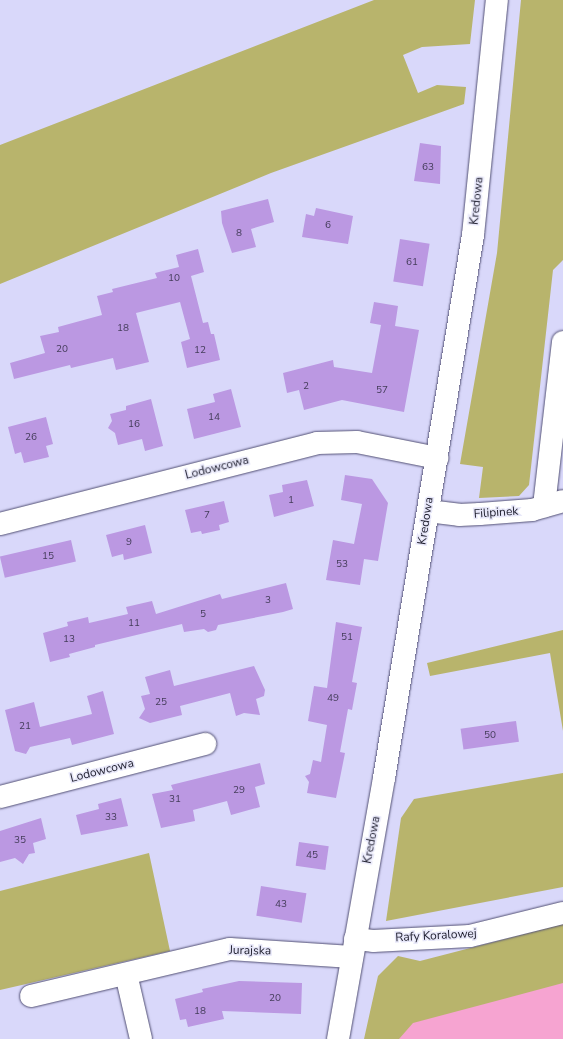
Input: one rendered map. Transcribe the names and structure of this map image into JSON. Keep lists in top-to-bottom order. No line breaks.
{"streets":{"street":["Kredowa","Lodowcowa","Filipinek","Rafy Koralowej","Jurajska"]},"crossings":[["Kredowa","Lodowcowa"],["Kredowa","Filipinek"],["Kredowa","Rafy Koralowej"],["Kredowa","Jurajska"],["Rafy Koralowej","Jurajska"]],"house_numbers":["63","6","8","61","10","18","20","12","2","57","14","16","26","1","7","9","15","53","3","5","11","51","13","49","25","21","50","29","31","33","35","45","43","20","18"]}
